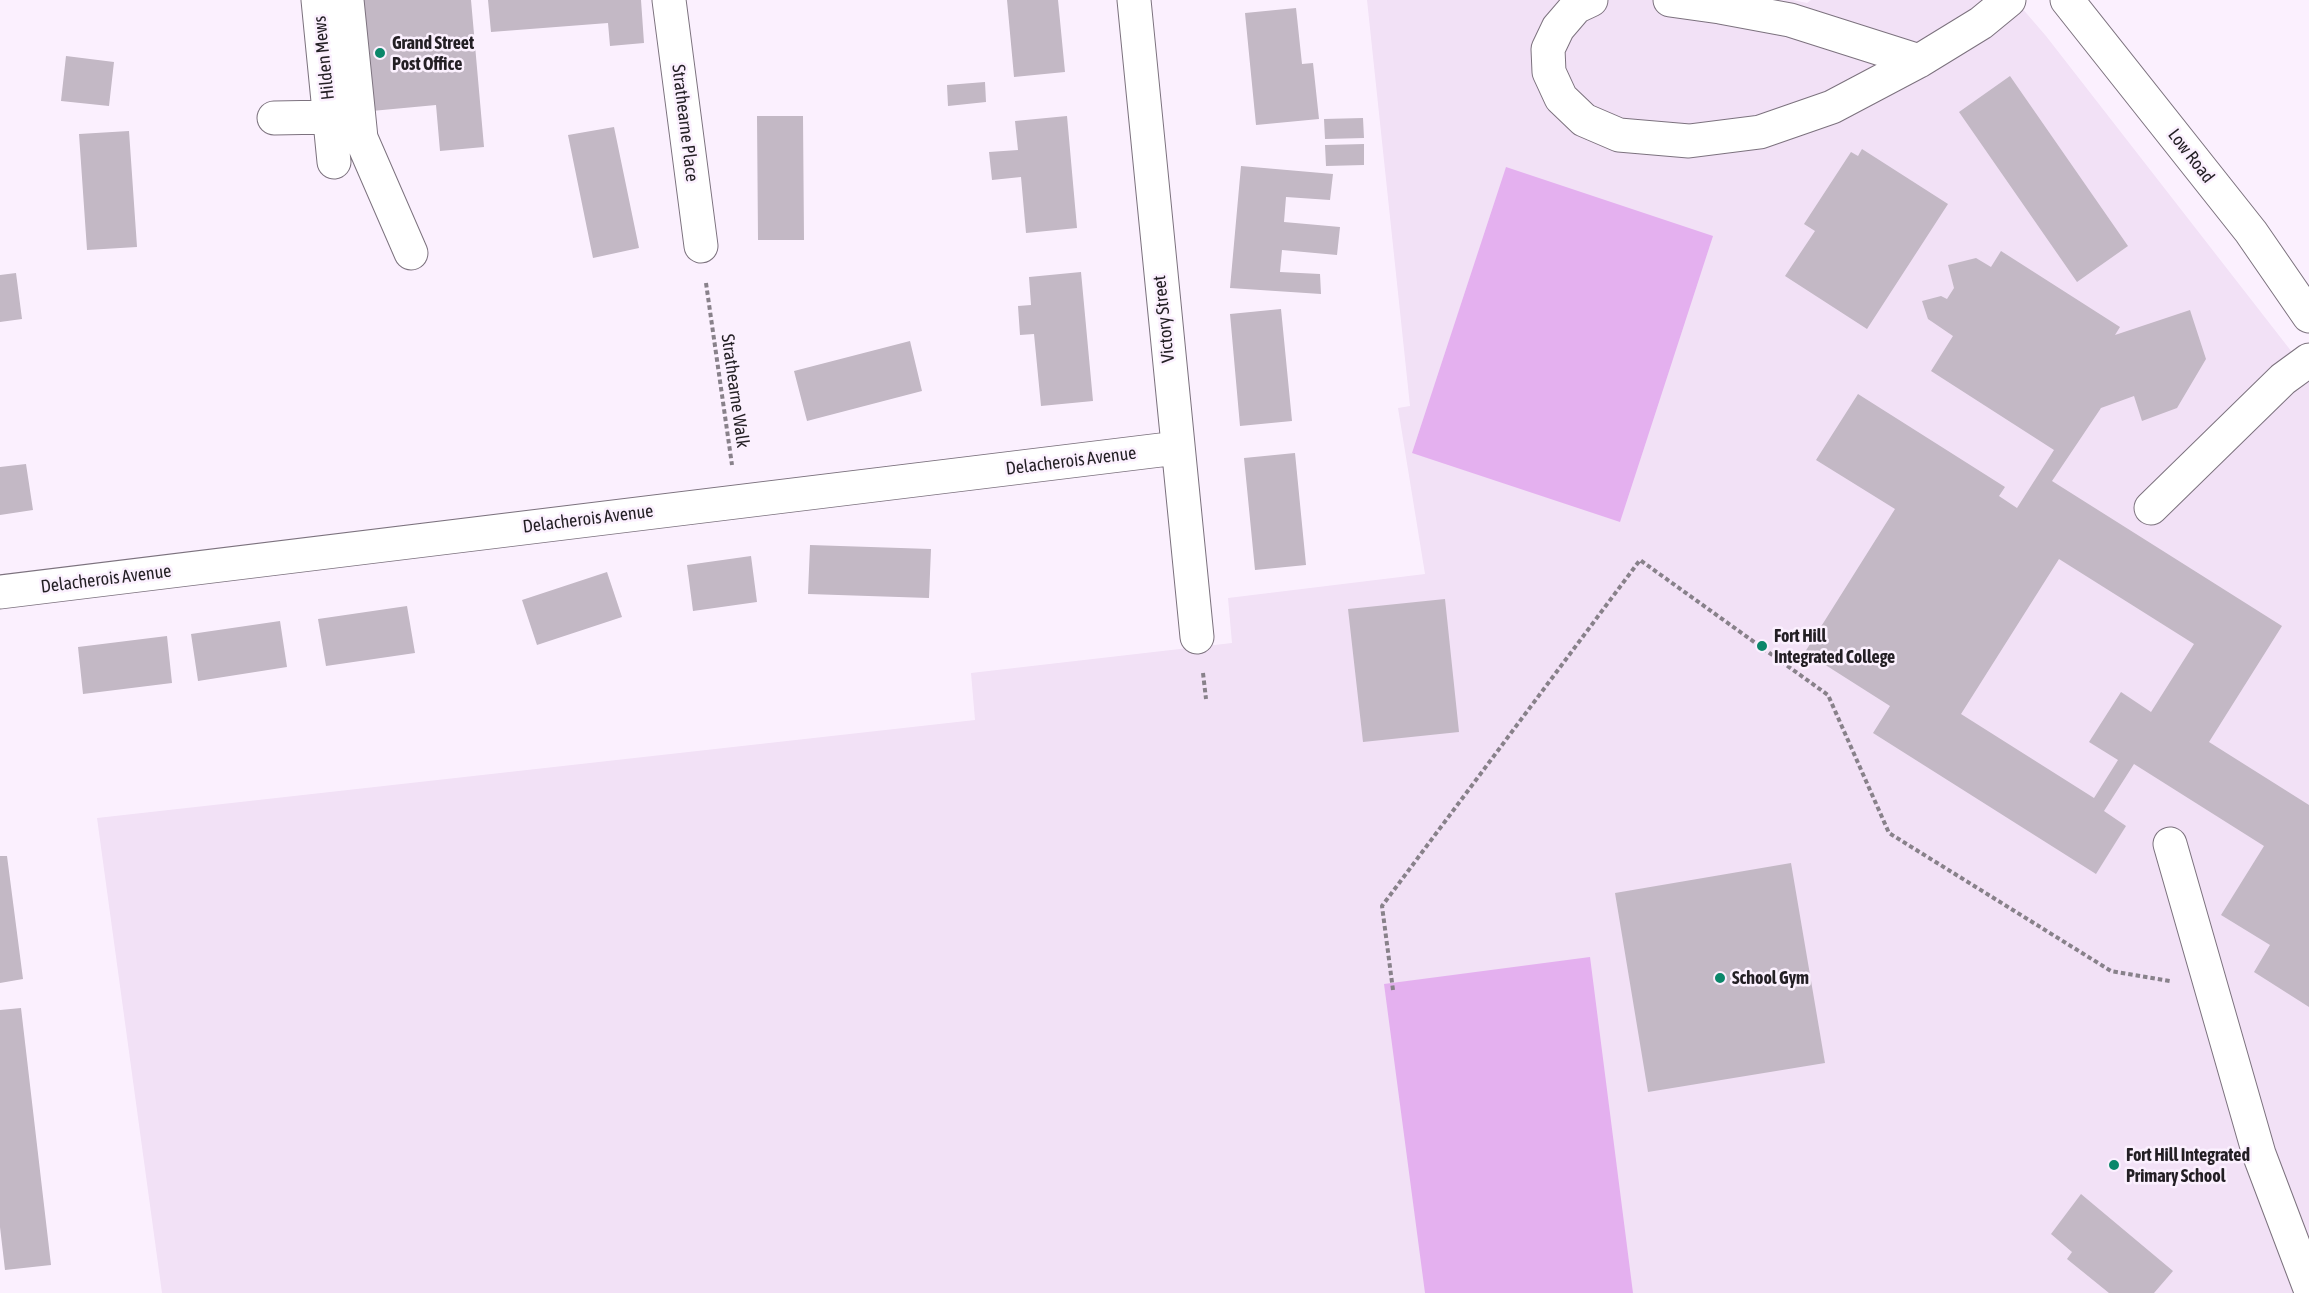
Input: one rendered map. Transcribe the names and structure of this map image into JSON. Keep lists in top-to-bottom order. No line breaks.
{"streets":{"street":["Hilden Mews","Strathearne Place","Low Road","Victory Street","Delacherois Avenue"],"path":["Strathearne Walk"]},"crossings":[["Victory Street","Delacherois Avenue"],["Strathearne Walk","Delacherois Avenue"]],"places":["Grand Street Post Office","Fort Hill Integrated College","School Gym","Fort Hill Integrated Primary School"]}
